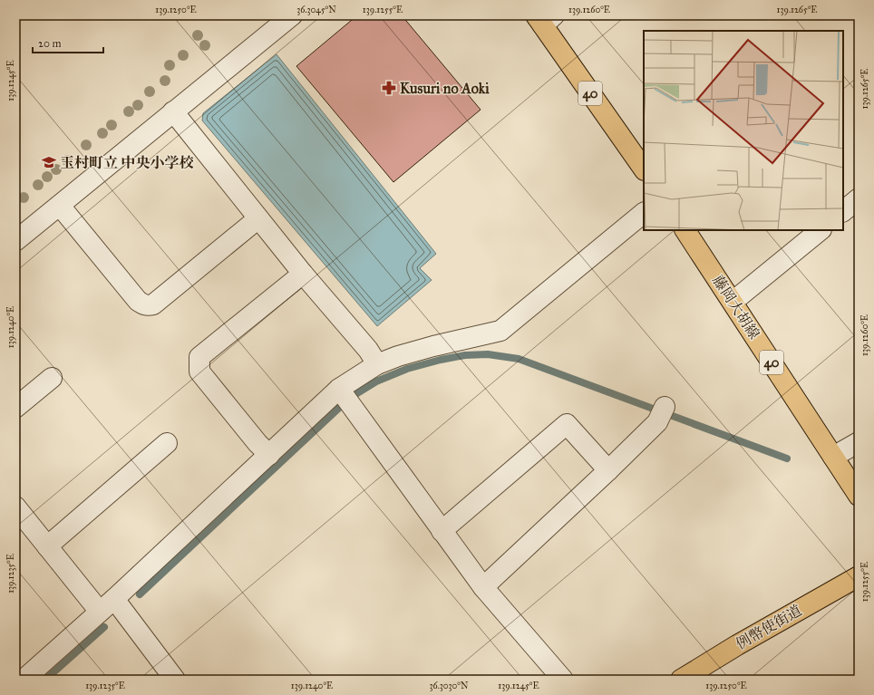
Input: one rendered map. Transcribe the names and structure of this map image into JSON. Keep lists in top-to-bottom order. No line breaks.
{"streets":{"main road":["40","藤岡大胡線","例幣使街道"]},"places":{"pharmacy":["Kusuri no Aoki"],"school or university":["玉村町立 中央小学校"]},"scale_bar":"20 m","coordinates":["139.1250°E","36.3045°N","139.1255°E","139.1260°E","139.1265°E","139.1245°E","139.1240°E","139.1235°E","36.3030°N"]}
